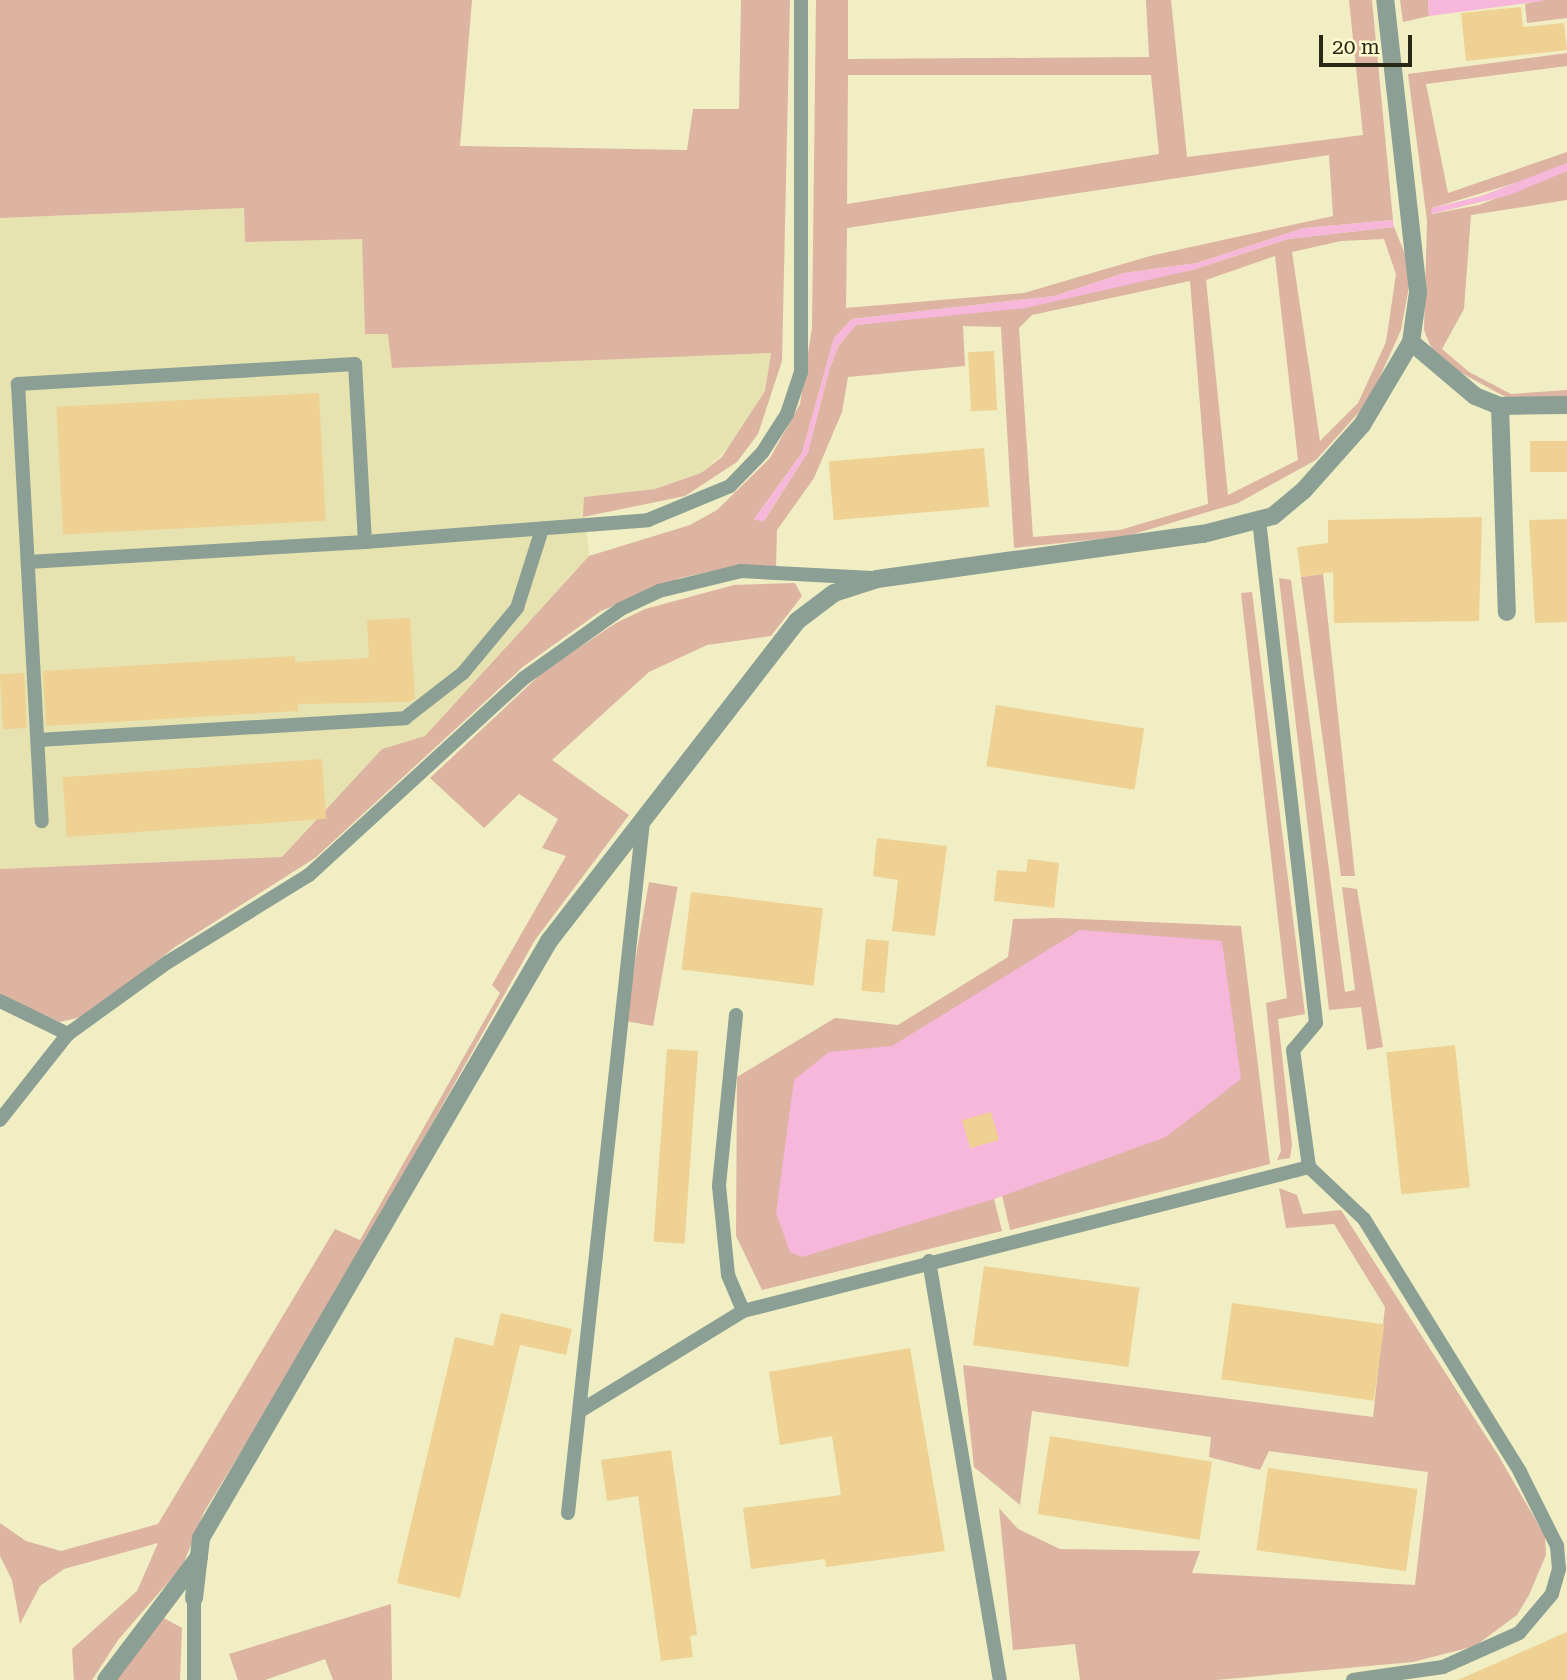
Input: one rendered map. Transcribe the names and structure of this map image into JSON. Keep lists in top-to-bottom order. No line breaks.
{"scale_bar":"20 m"}
